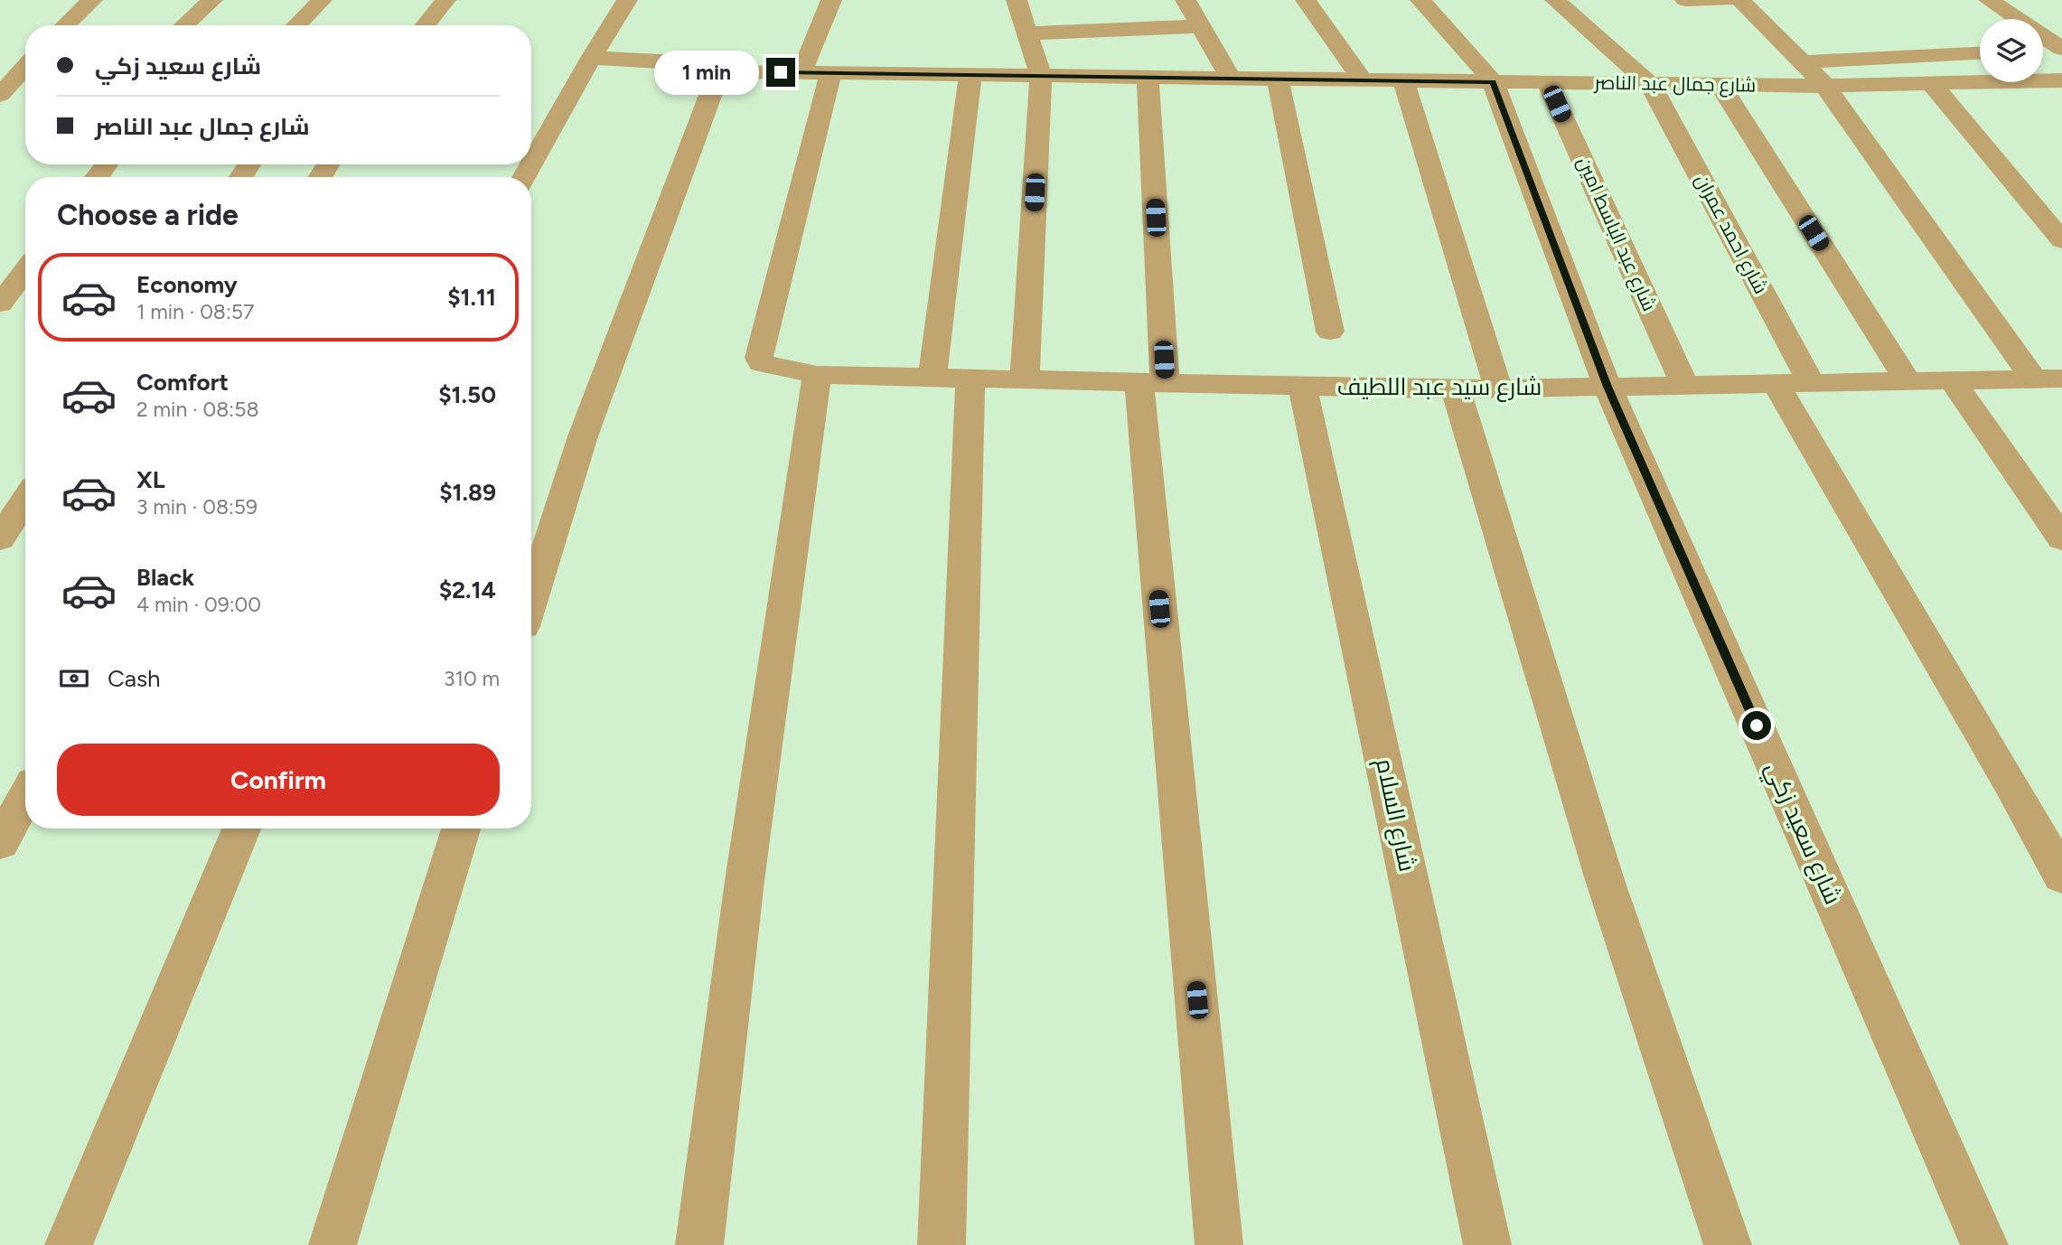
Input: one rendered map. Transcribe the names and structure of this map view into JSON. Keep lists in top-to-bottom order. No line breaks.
{"streets":{"street":["شارع جمال عبد الناصر","شارع عبد الباسط امين","شارع احمد عمران","شارع سيد عبد اللطيف","شارع السلام","شارع سعيد زكي"]},"crossings":[["شارع جمال عبد الناصر","شارع عبد الباسط امين"],["شارع جمال عبد الناصر","شارع احمد عمران"],["شارع جمال عبد الناصر","شارع سيد عبد اللطيف"],["شارع جمال عبد الناصر","شارع سعيد زكي"],["شارع عبد الباسط امين","شارع سيد عبد اللطيف"],["شارع احمد عمران","شارع سيد عبد اللطيف"],["شارع سيد عبد اللطيف","شارع السلام"],["شارع سيد عبد اللطيف","شارع سعيد زكي"]],"page":{"banner":["شارع سعيد زكي","شارع جمال عبد الناصر"],"bubble":"1 min","heading":"Choose a ride","list":[{"name":"Economy","note":"1 min · 08:57","value":"$1.11"},{"name":"Comfort","note":"2 min · 08:58","value":"$1.50"},{"name":"XL","note":"3 min · 08:59","value":"$1.89"},{"name":"Black","note":"4 min · 09:00","value":"$2.14"}],"pay":["Cash","310 m"],"buttons":"Confirm"}}
